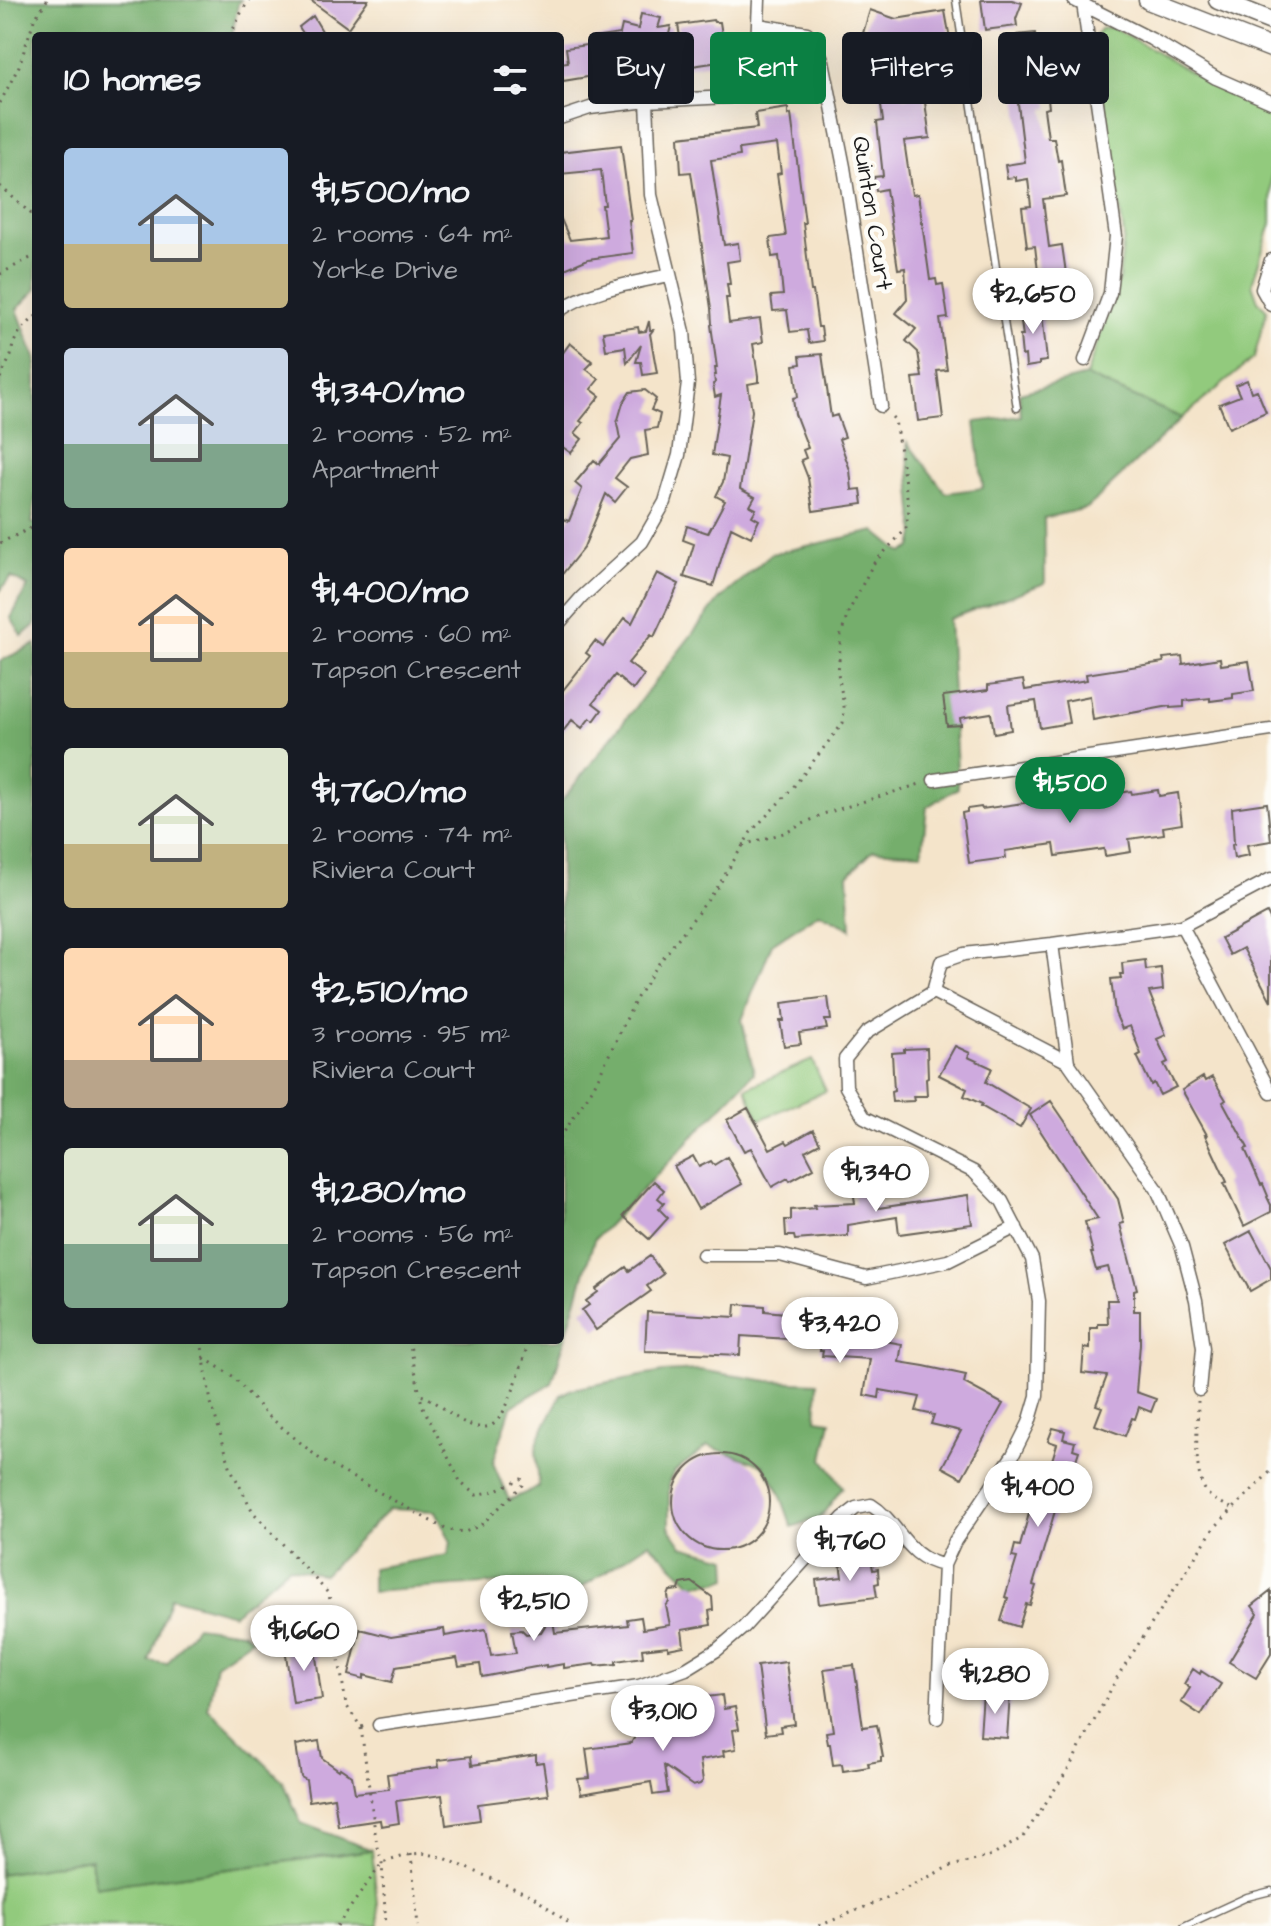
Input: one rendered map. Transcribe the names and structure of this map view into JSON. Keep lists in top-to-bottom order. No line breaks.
{"streets":{"street":["Quinton Court"]},"page":{"chip":["Buy","Rent","Filters","New"],"heading":"10 homes","list":[{"name":"$1,500/mo","note":"2 rooms · 64 m² · Yorke Drive"},{"name":"$1,340/mo","note":"2 rooms · 52 m² · Apartment"},{"name":"$1,400/mo","note":"2 rooms · 60 m² · Tapson Crescent"},{"name":"$1,760/mo","note":"2 rooms · 74 m² · Riviera Court"},{"name":"$2,510/mo","note":"3 rooms · 95 m² · Riviera Court"},{"name":"$1,280/mo","note":"2 rooms · 56 m² · Tapson Crescent"}],"price":["$2,650","$1,500","$1,340","$3,420","$1,400","$1,760","$2,510","$1,660","$1,280","$3,010"]}}
